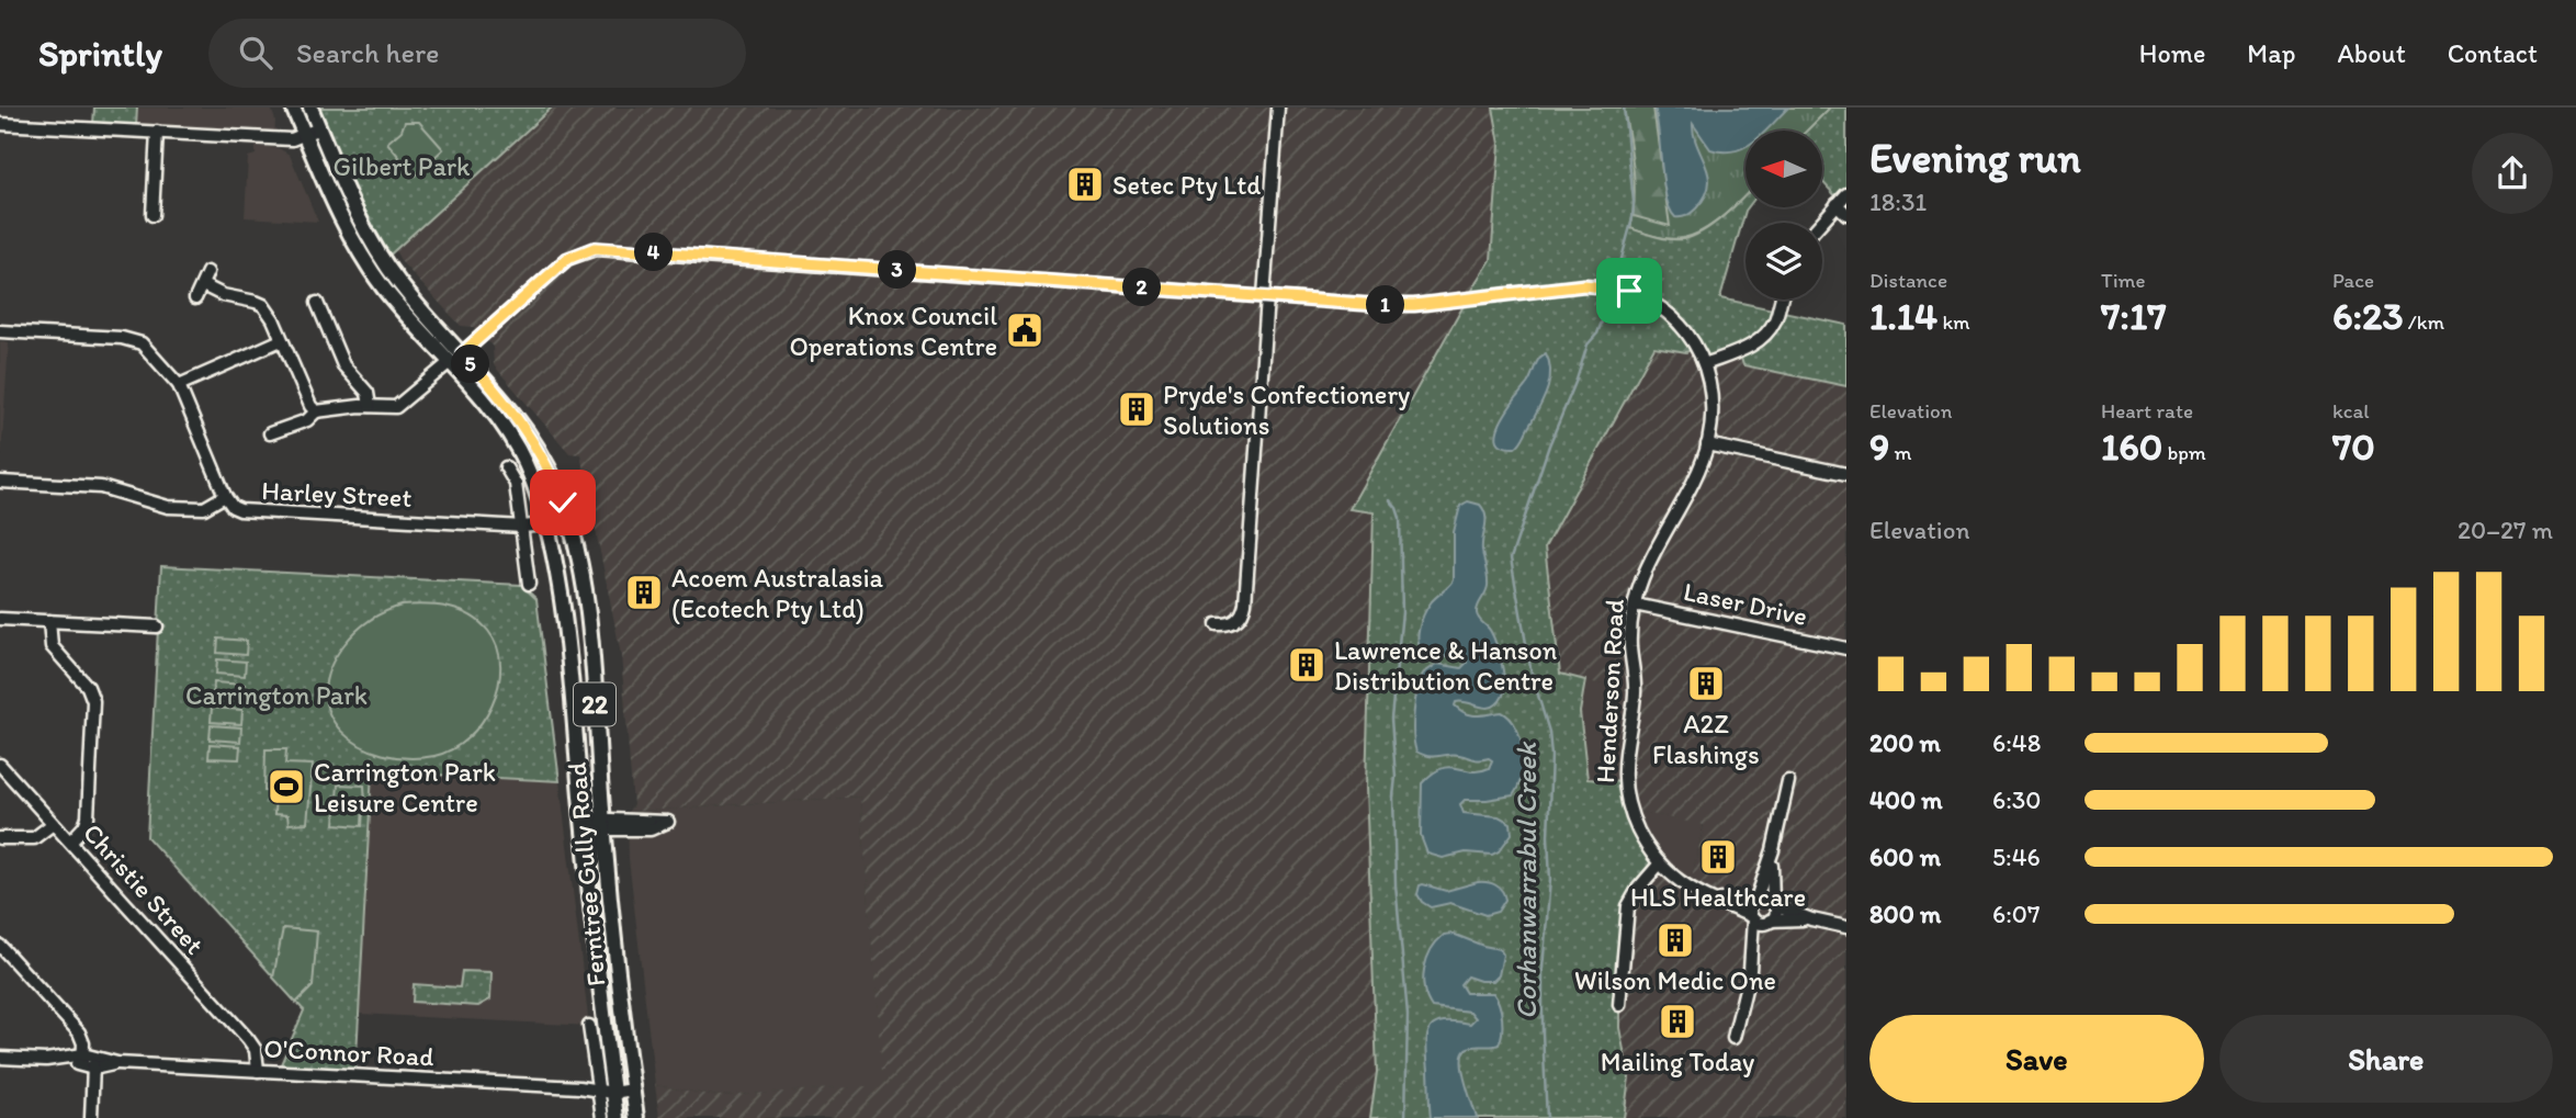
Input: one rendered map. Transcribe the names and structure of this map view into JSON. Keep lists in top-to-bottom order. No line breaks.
{"streets":{"main road":["22","Ferntree Gully Road"],"street":["Harley Street","Laser Drive","Henderson Road","Christie Street","O'Connor Road"]},"crossings":[["Harley Street","Ferntree Gully Road"],["Laser Drive","Henderson Road"],["Ferntree Gully Road","O'Connor Road"],["Christie Street","O'Connor Road"]],"water":["Corhanwarrabul Creek"],"parks":["Gilbert Park","Carrington Park"],"places":{"building":["Setec Pty Ltd","Pryde's Confectionery Solutions","Acoem Australasia (Ecotech Pty Ltd)","Lawrence & Hanson Distribution Centre","A2Z Flashings","HLS Healthcare","Wilson Medic One","Mailing Today"],"public building":["Knox Council Operations Centre"],"sports":["Carrington Park Leisure Centre"]},"north":"left","page":{"header":"Sprintly","search":"Search here","nav":["Home","Map","About","Contact"],"heading":["Evening run","18:31"],"pins":["4","3","2","1","5"],"stats":[["Distance","1.14 km"],["Time","7:17"],["Pace","6:23 /km"],["Elevation","9 m"],["Heart rate","160 bpm"],["kcal","70"]],"chart":["Elevation","20–27 m"],"list":[{"name":"200 m","note":"6:48"},{"name":"400 m","note":"6:30"},{"name":"600 m","note":"5:46"},{"name":"800 m","note":"6:07"}],"buttons":["Save","Share"]}}
